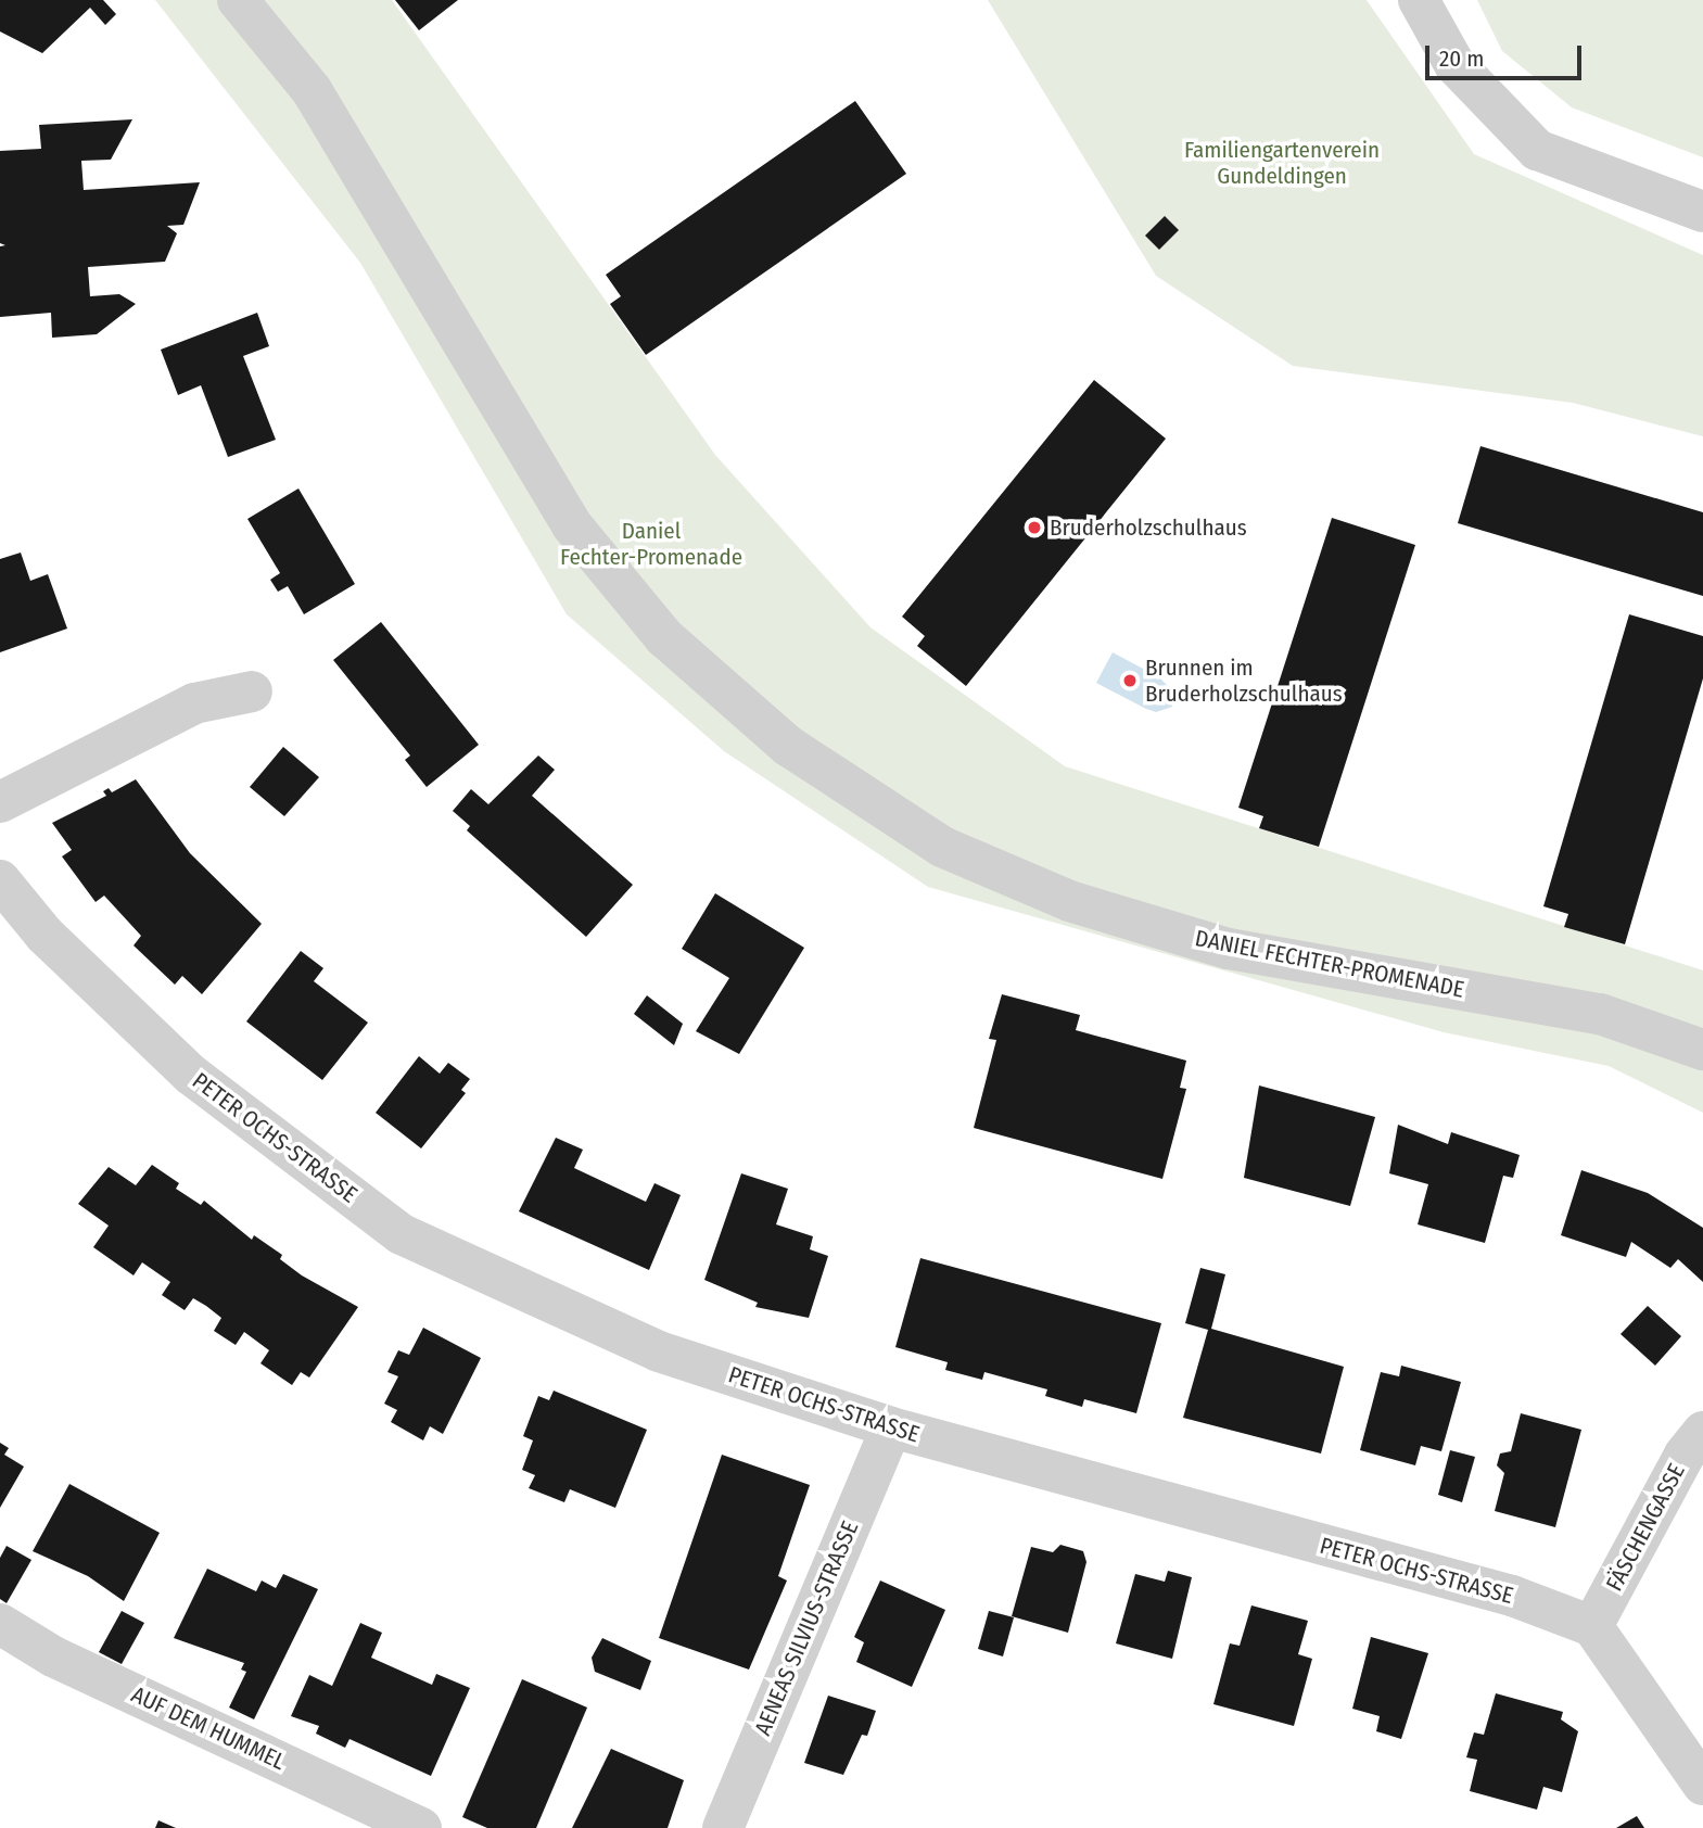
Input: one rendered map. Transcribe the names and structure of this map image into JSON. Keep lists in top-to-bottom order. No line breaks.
{"streets":{"street":["DANIEL FECHTER-PROMENADE","PETER OCHS-STRASSE","FÄSCHENGASSE","AENEAS SILVIUS-STRASSE","AUF DEM HUMMEL"]},"crossings":[["PETER OCHS-STRASSE","FÄSCHENGASSE"],["PETER OCHS-STRASSE","AENEAS SILVIUS-STRASSE"]],"parks":["Familiengartenverein Gundeldingen","Daniel Fechter-Promenade"],"places":["Bruderholzschulhaus","Brunnen im Bruderholzschulhaus"],"scale_bar":"20 m"}
